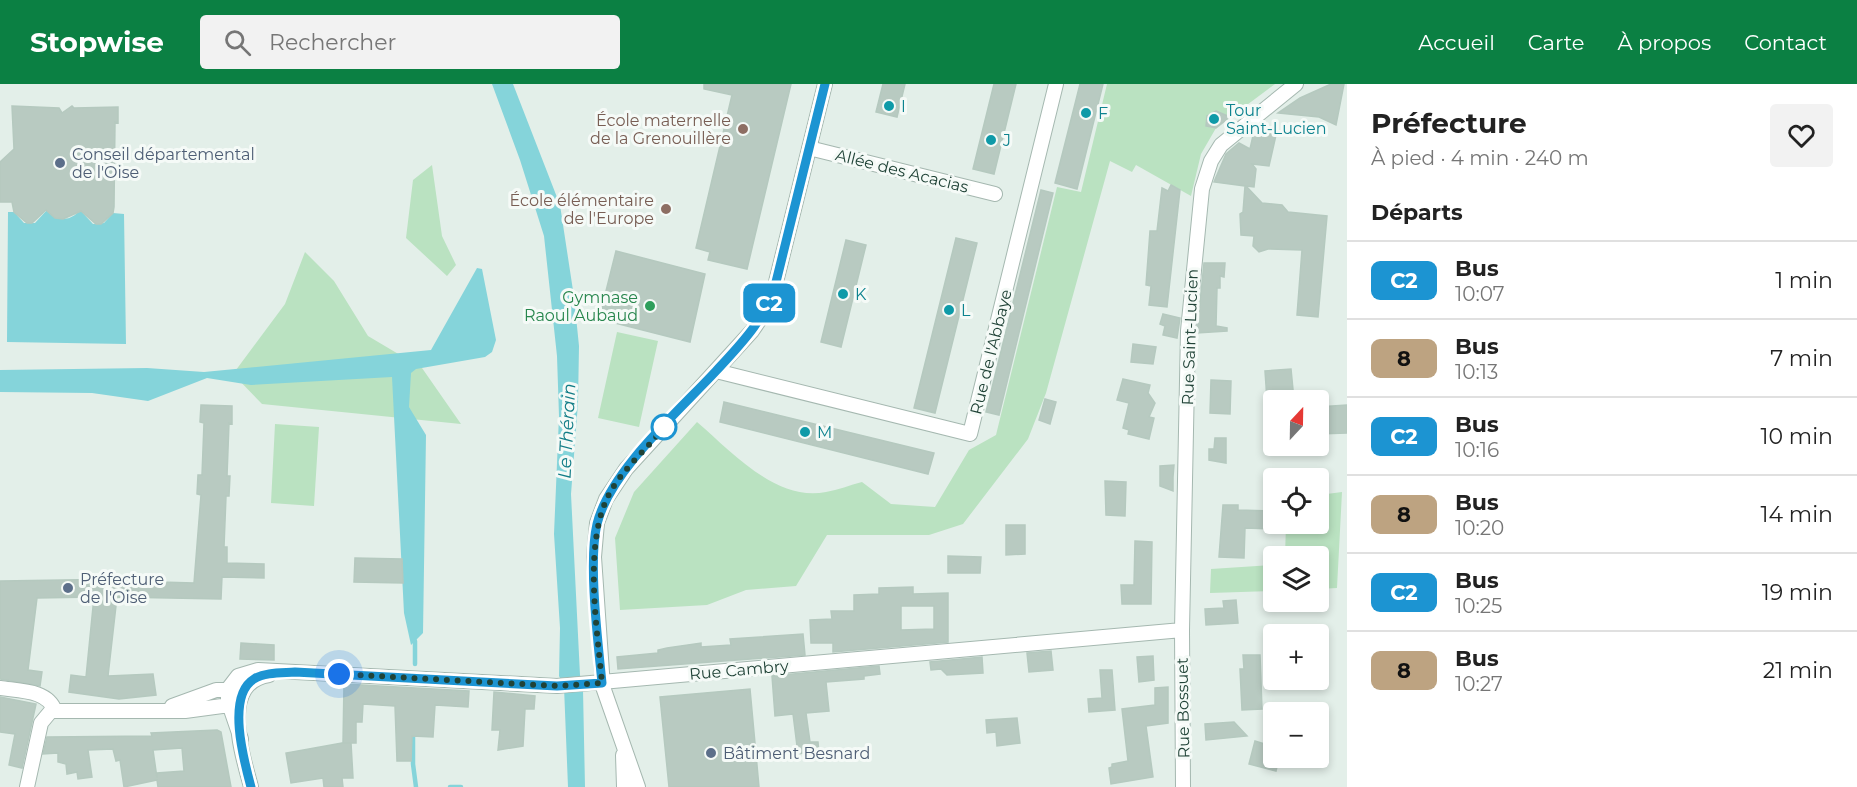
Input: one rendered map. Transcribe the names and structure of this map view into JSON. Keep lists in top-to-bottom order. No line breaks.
{"streets":{"street":["Allée des Acacias","Rue Saint-Lucien","Rue de l'Abbaye","Rue Cambry","Rue Bossuet"]},"crossings":[["Rue Saint-Lucien","Rue Cambry"],["Rue Saint-Lucien","Rue Bossuet"],["Rue Cambry","Rue Bossuet"]],"water":["Le Thérain"],"places":["I","F","Tour Saint-Lucien","École maternelle de la Grenouillère","J","Conseil départemental de l'Oise","École élémentaire de l'Europe","K","Gymnase Raoul Aubaud","L","M","Préfecture de l'Oise","Bâtiment Besnard"],"lines":["bus line C2"],"north":"top","page":{"header":"Stopwise","search":"Rechercher","nav":["Accueil","Carte","À propos","Contact"],"on_map":"C2","heading":[["Préfecture","À pied · 4 min · 240 m"],"Départs"],"list":[{"mark":"C2","name":"Bus","note":"10:07","value":"1 min"},{"mark":"8","name":"Bus","note":"10:13","value":"7 min"},{"mark":"C2","name":"Bus","note":"10:16","value":"10 min"},{"mark":"8","name":"Bus","note":"10:20","value":"14 min"},{"mark":"C2","name":"Bus","note":"10:25","value":"19 min"},{"mark":"8","name":"Bus","note":"10:27","value":"21 min"}],"map_buttons":["+","−"]}}
